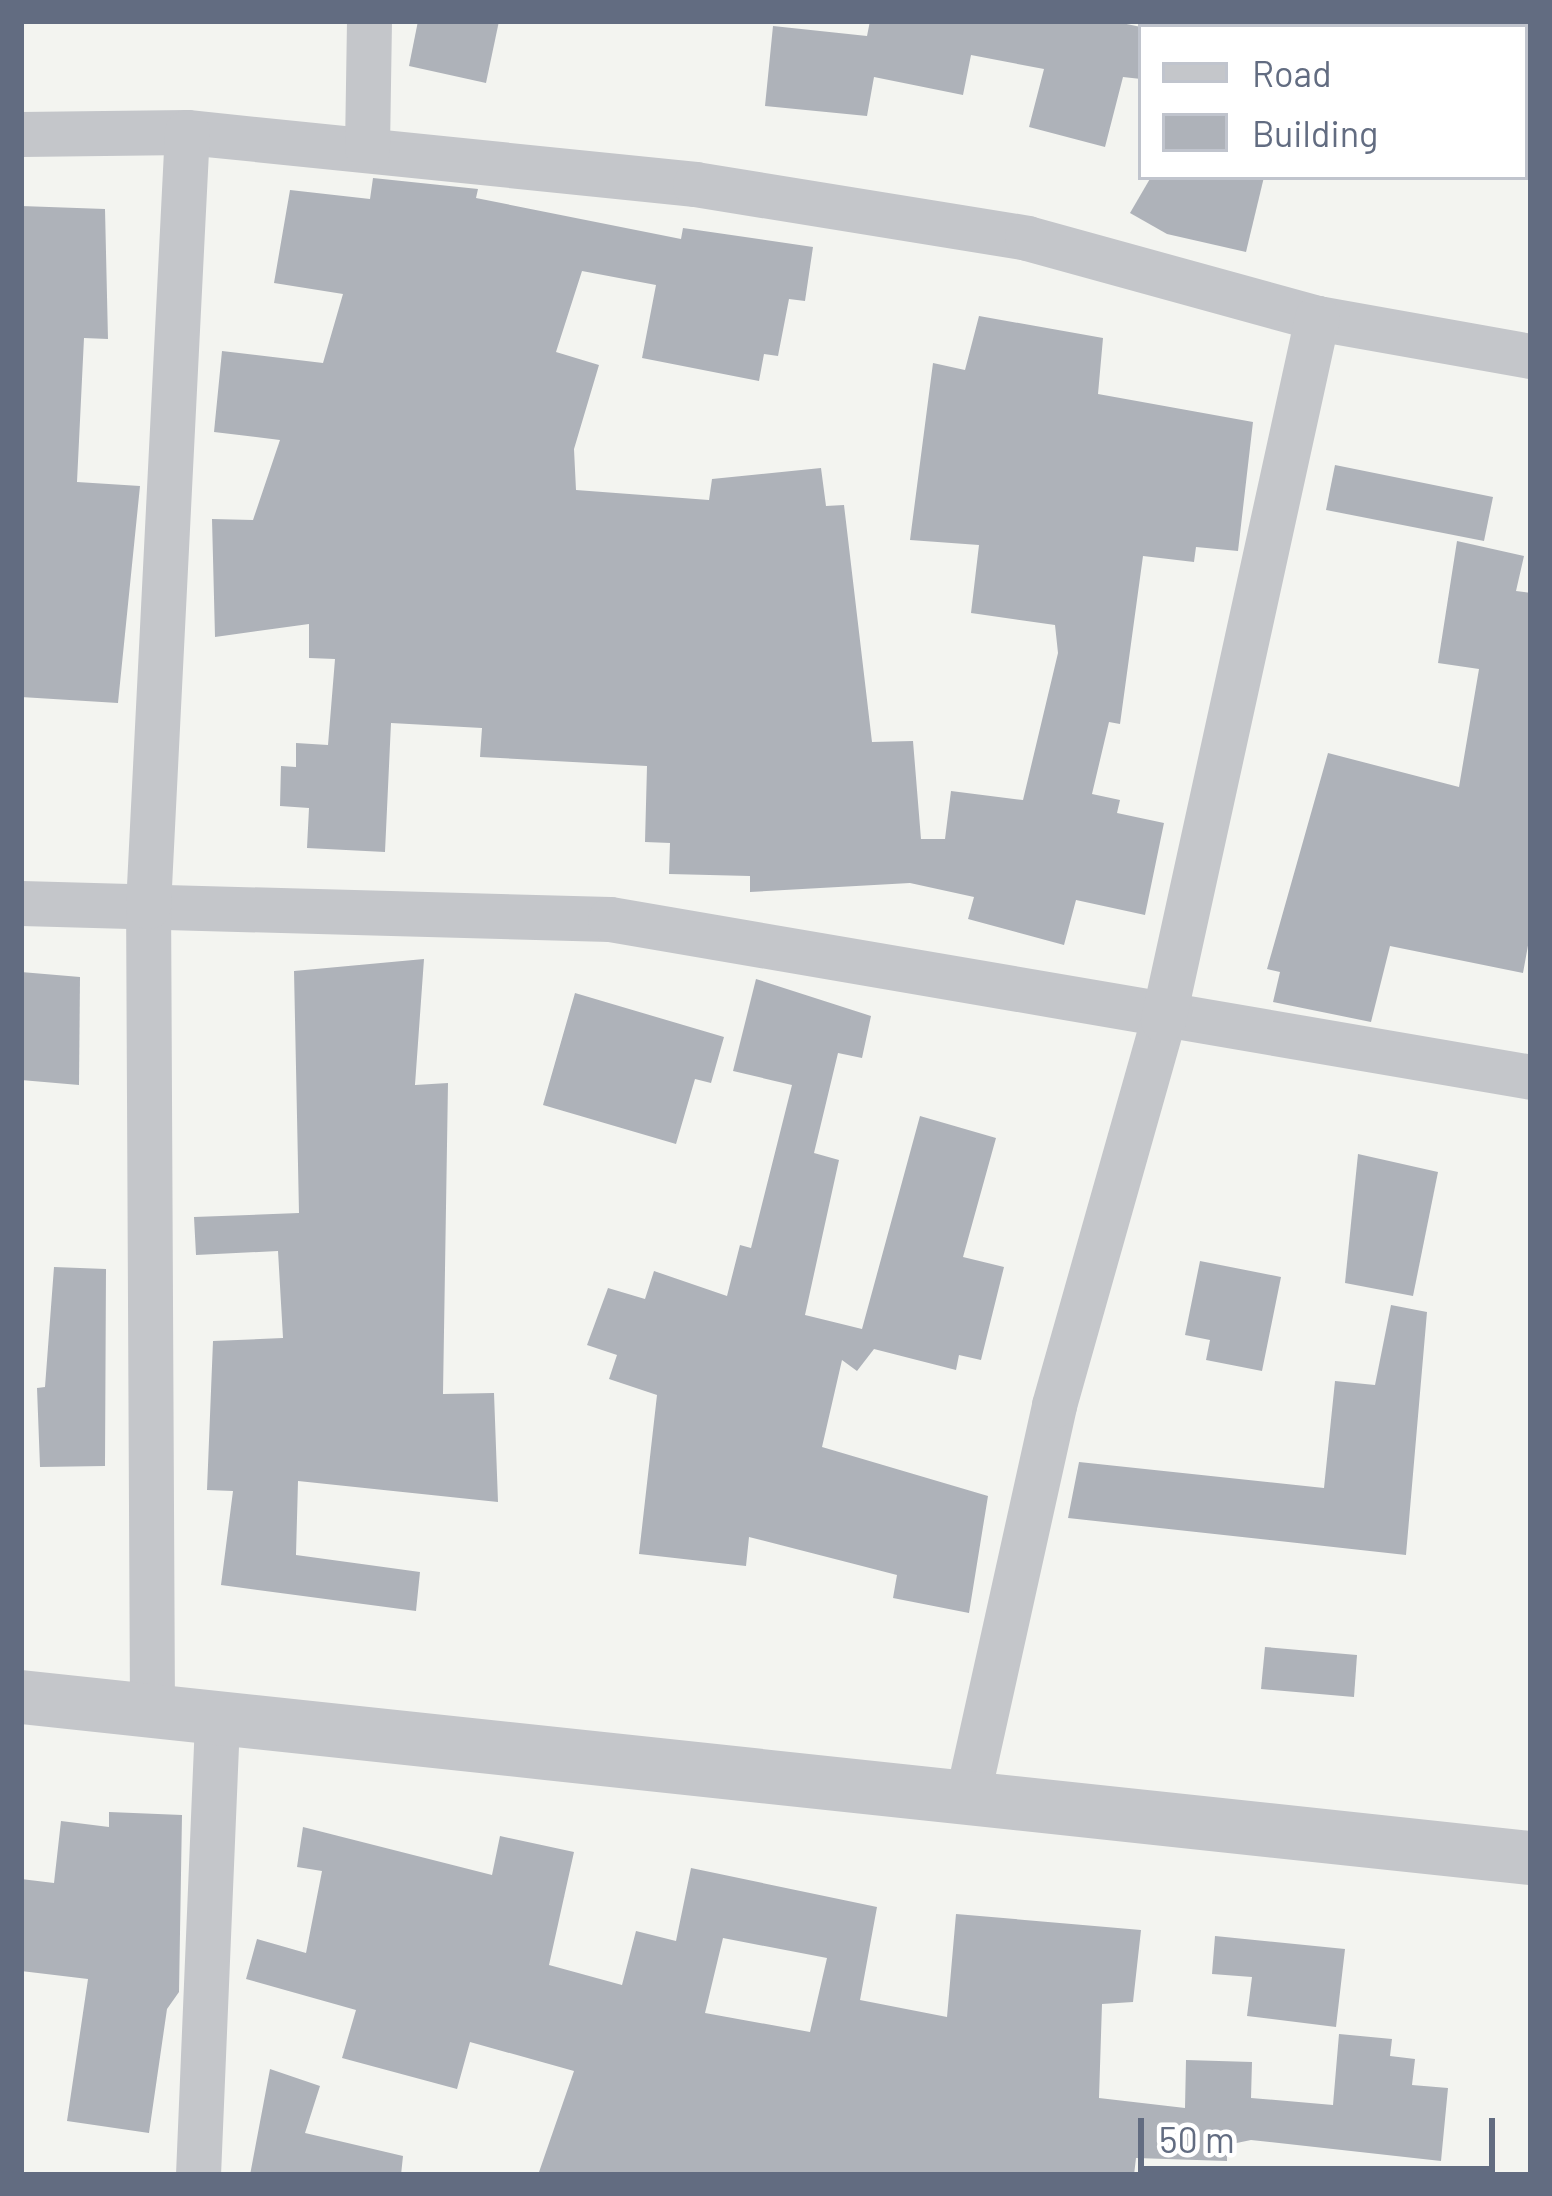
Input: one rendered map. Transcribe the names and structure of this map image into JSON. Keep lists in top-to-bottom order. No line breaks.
{"legend":["Road","Building"],"scale_bar":"50 m"}
